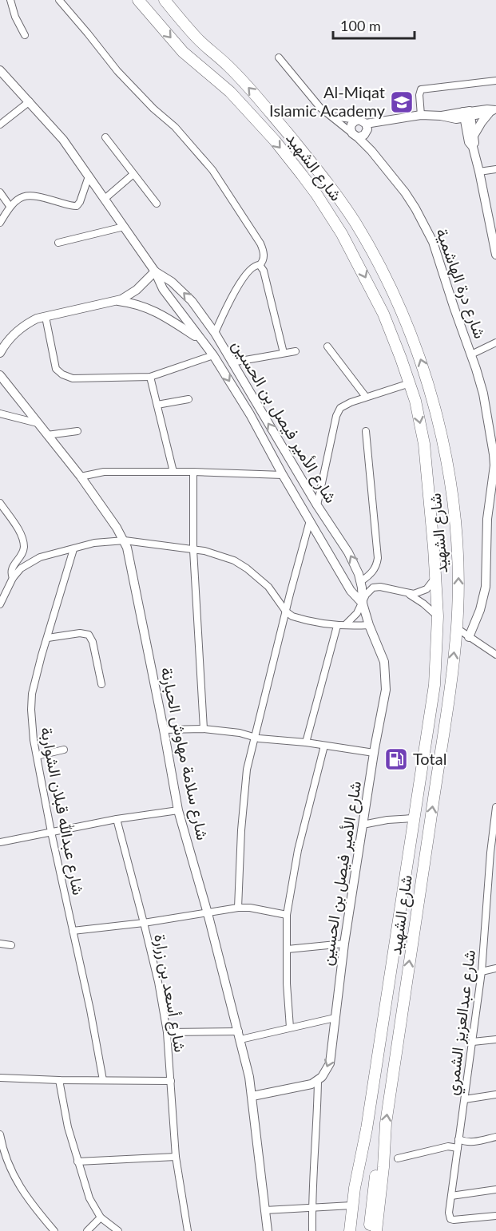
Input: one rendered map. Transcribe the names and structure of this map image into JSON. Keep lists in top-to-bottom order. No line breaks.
{"streets":{"highway":["شارع الشهيد"],"street":["شارع درة الهاشمية","شارع الأمير فيصل بن الحسين","شارع سلامة مهاوش الحبارنة","شارع عبدالله قبلان الشواربة","شارع أسعد بن زرارة","شارع عبدالعزيز الشمري"]},"places":{"school or university":["Al-Miqat Islamic Academy"],"fuel station":["Total"]},"scale_bar":"100 m"}
